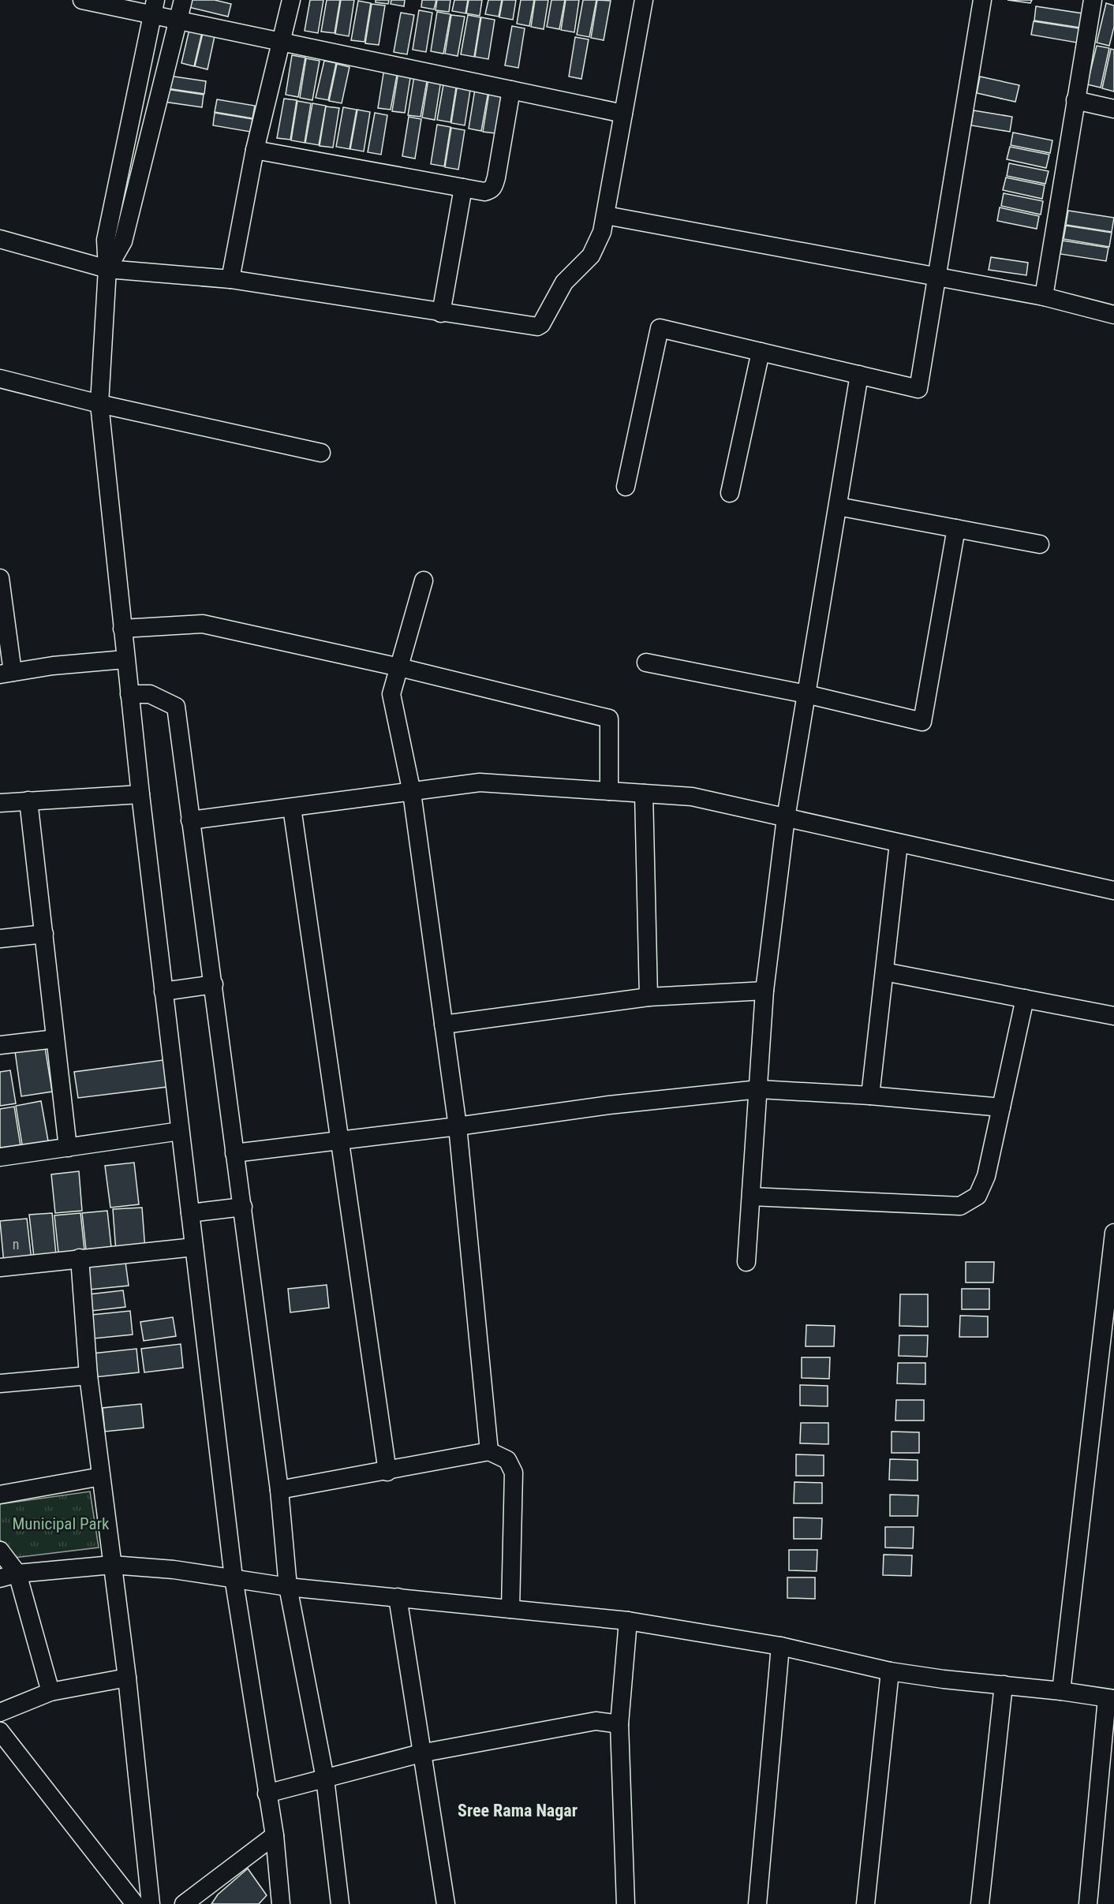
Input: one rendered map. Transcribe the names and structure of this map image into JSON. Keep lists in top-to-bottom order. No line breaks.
{"districts":["Sree Rama Nagar"],"parks":["Municipal Park"],"house_numbers":["n"]}
